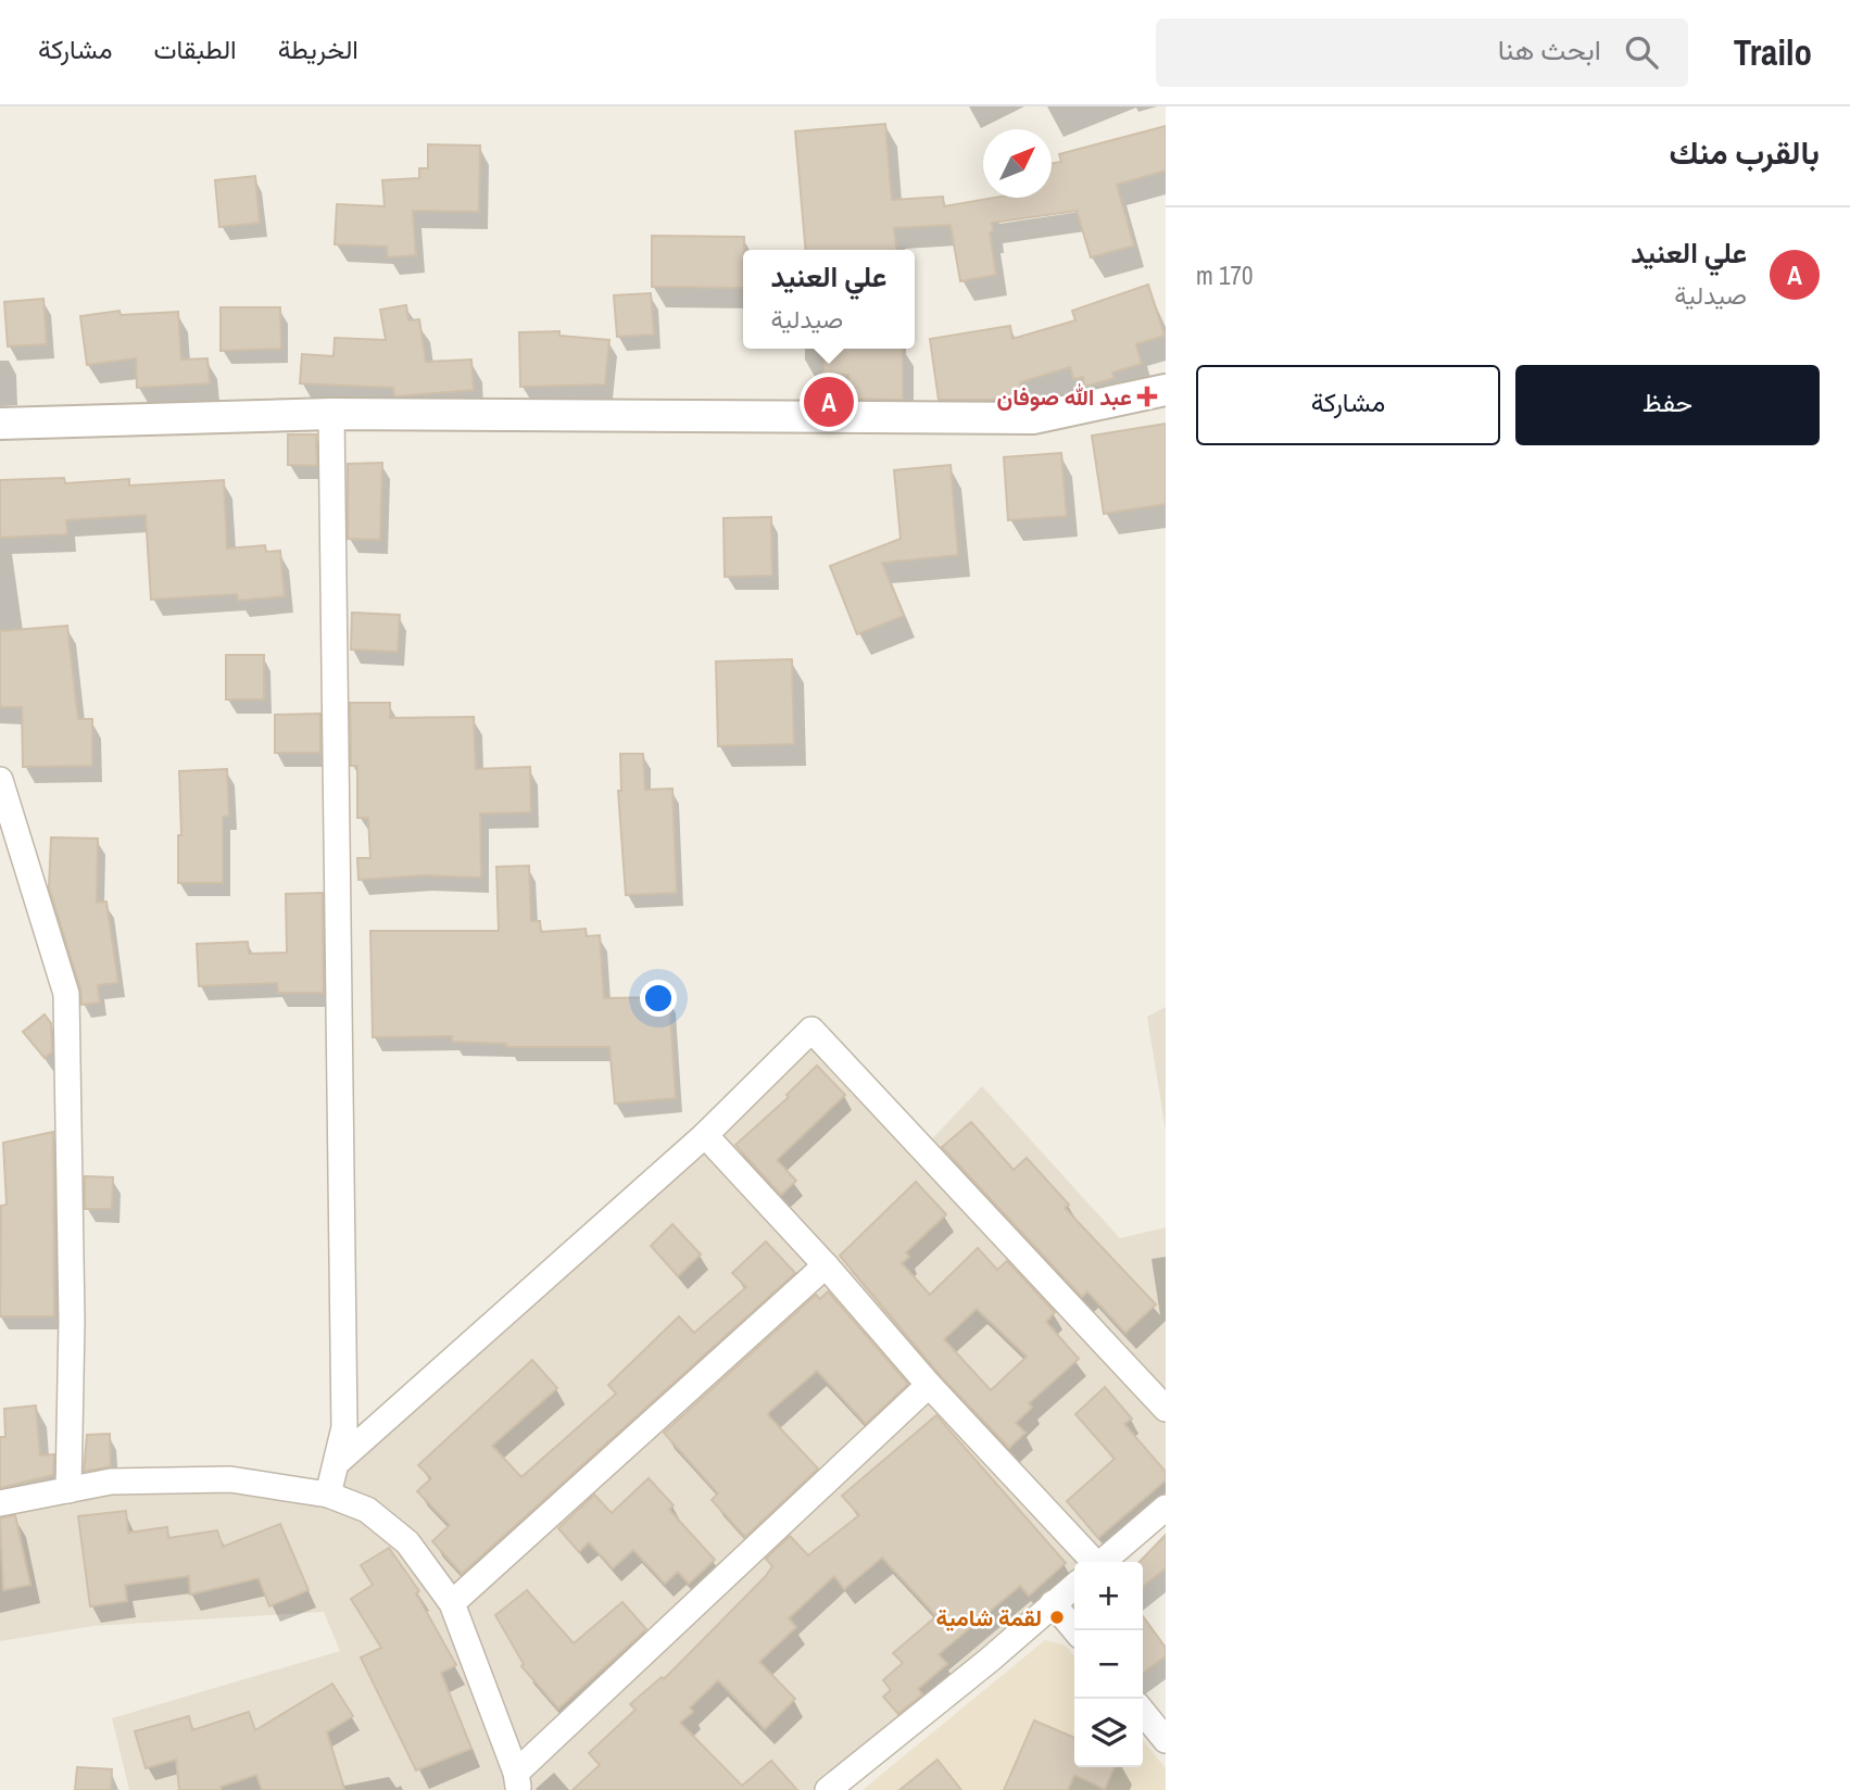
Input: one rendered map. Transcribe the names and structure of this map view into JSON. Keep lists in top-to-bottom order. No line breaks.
{"places":{"health":["عبد الله صوفان"],"other":["لقمة شامية"]},"north":"top right","page":{"header":"Trailo","search":"ابحث هنا","nav":["الخريطة","الطبقات","مشاركة"],"heading":"بالقرب منك","list":[{"mark":"A","name":"علي العنيد","note":"صيدلية","value":"170 m"}],"popup":["علي العنيد","صيدلية"],"buttons":["حفظ","مشاركة"],"pins":"A","map_buttons":["+","−"]}}
